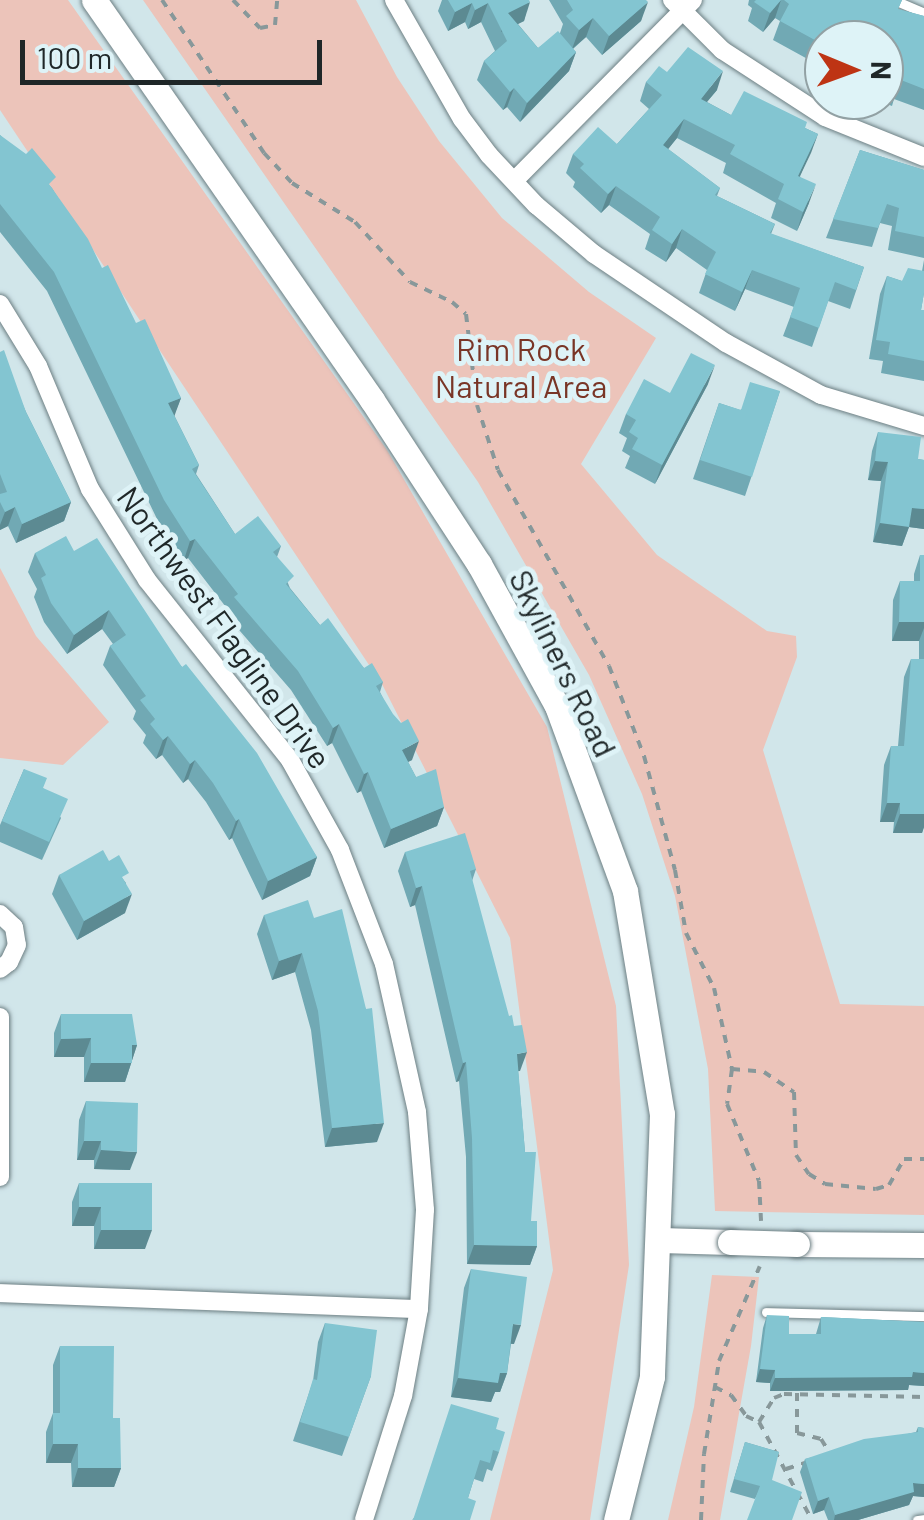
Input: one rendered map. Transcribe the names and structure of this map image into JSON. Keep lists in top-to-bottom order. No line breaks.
{"streets":{"street":["Northwest Flagline Drive","Skyliners Road"]},"parks":["Rim Rock Natural Area"],"scale_bar":"100 m","north":"right"}
